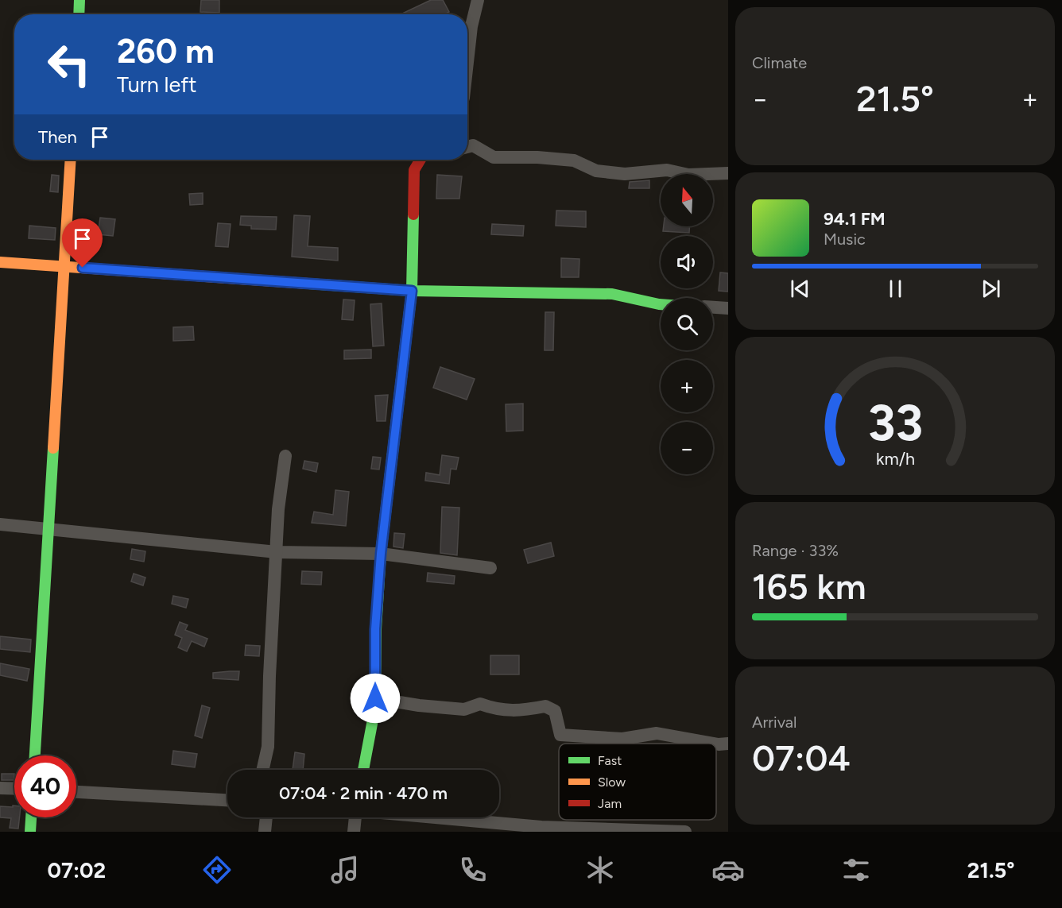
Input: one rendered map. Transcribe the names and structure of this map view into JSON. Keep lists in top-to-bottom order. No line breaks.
{"legend":["Fast","Slow","Jam"],"north":"top","page":{"tile":["Climate",["Range · 33%","165 km"],["Arrival","07:04"]],"turn":["260 m","Turn left"],"heat":["−","21.5°","+"],"then":"Then","map_buttons":["+","−"],"song":["94.1 FM","Music"],"limit":"40","trip":"07:04 · 2 min · 470 m","tabs":["07:02","21.5°"],"gauge":["33","km/h"]}}
